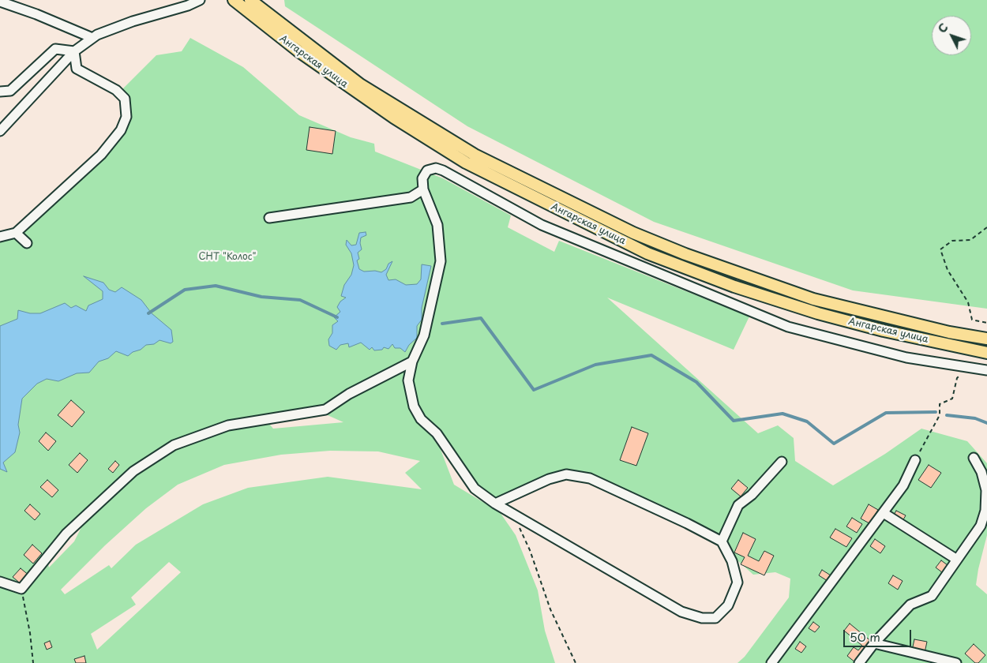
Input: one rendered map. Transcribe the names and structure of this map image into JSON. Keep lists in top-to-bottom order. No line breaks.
{"streets":{"main road":["Ангарская улица"]},"parks":["СНТ \"Колос\""],"scale_bar":"50 m","north":"top left"}
